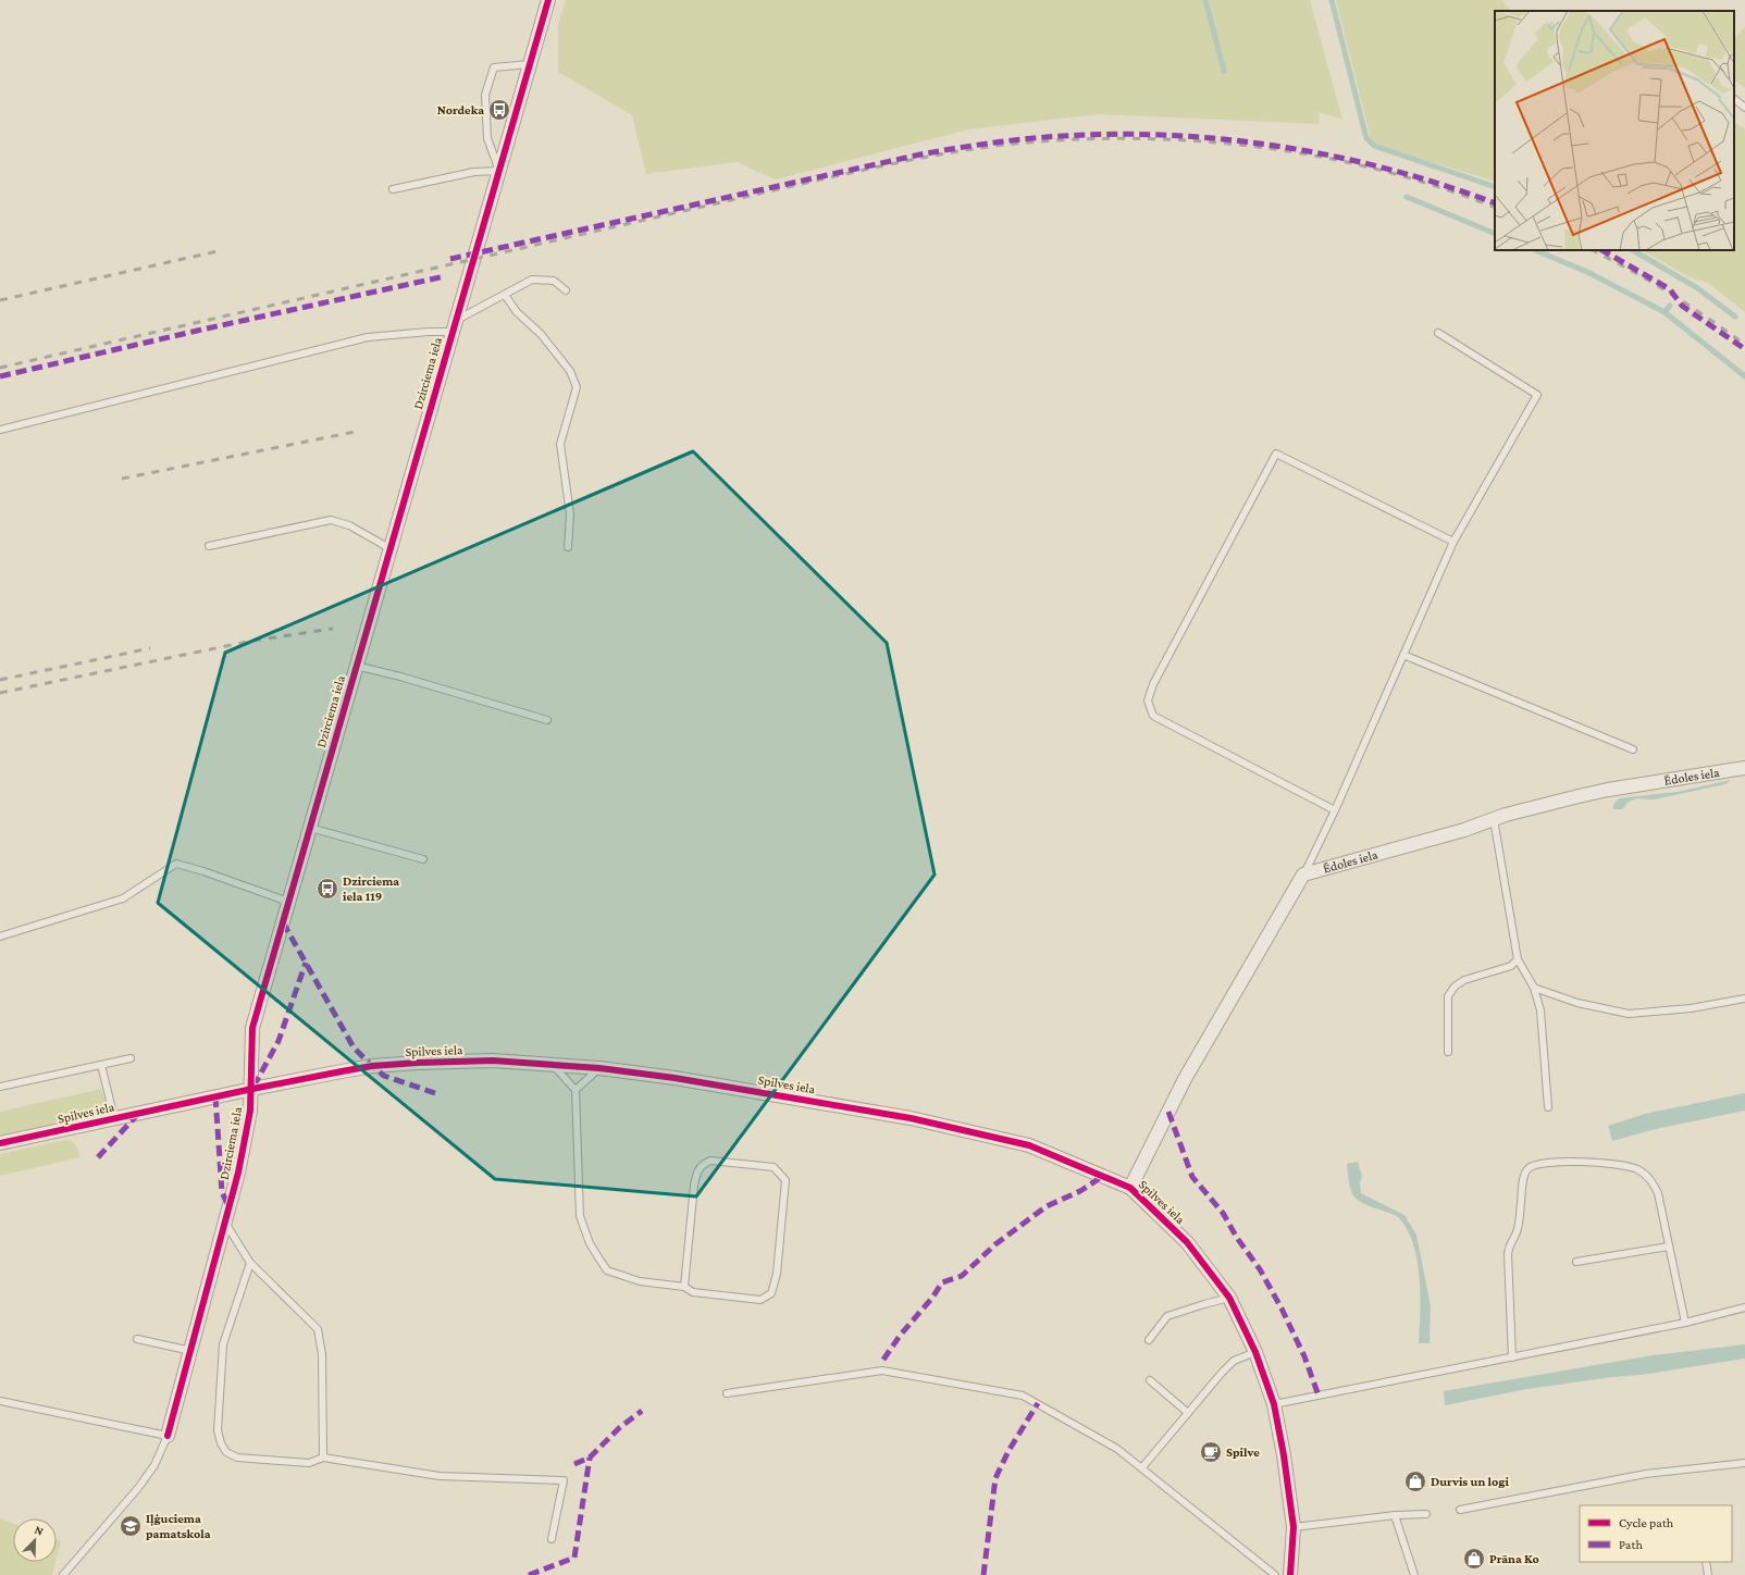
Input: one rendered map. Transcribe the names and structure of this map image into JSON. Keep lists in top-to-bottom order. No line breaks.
{"streets":{"street":["Dzirciema iela","Ēdoles iela","Spilves iela"]},"crossings":[["Dzirciema iela","Spilves iela"]],"places":{"bus stop":["Nordeka","Dzirciema iela 119"],"cafe":["Spilve"],"shop":["Durvis un logi","Prāna Ko"],"school or university":["Iļģuciema pamatskola"]},"legend":["Cycle path","Path"],"north":"top right"}
